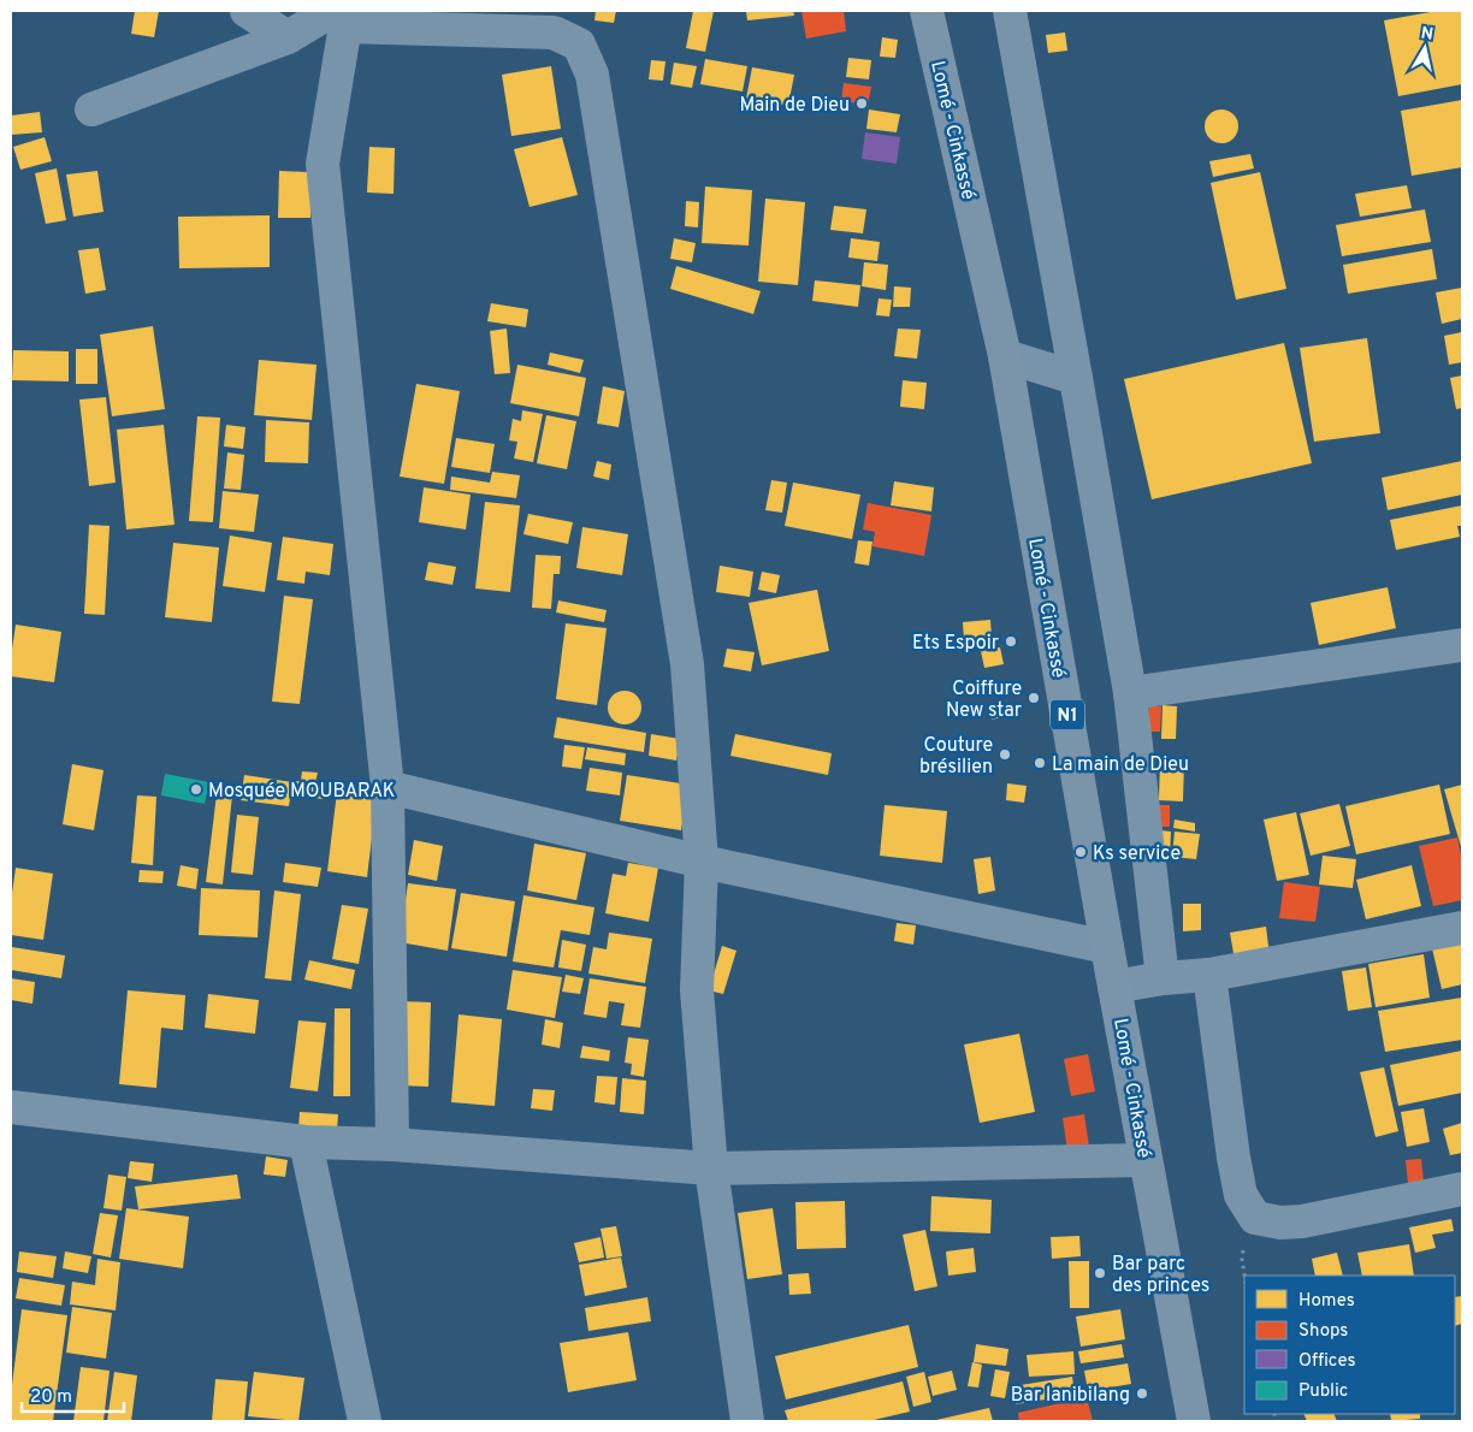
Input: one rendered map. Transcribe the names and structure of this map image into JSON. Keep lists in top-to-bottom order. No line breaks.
{"streets":{"highway":["Lomé - Cinkassé","N1"]},"places":["Main de Dieu","Ets Espoir","Coiffure New star","Couture brésilien","La main de Dieu","Mosquée MOUBARAK","Ks service","Bar parc des princes","Bar lanibilang"],"legend":["Homes","Shops","Offices","Public"],"scale_bar":"20 m","north":"top"}
